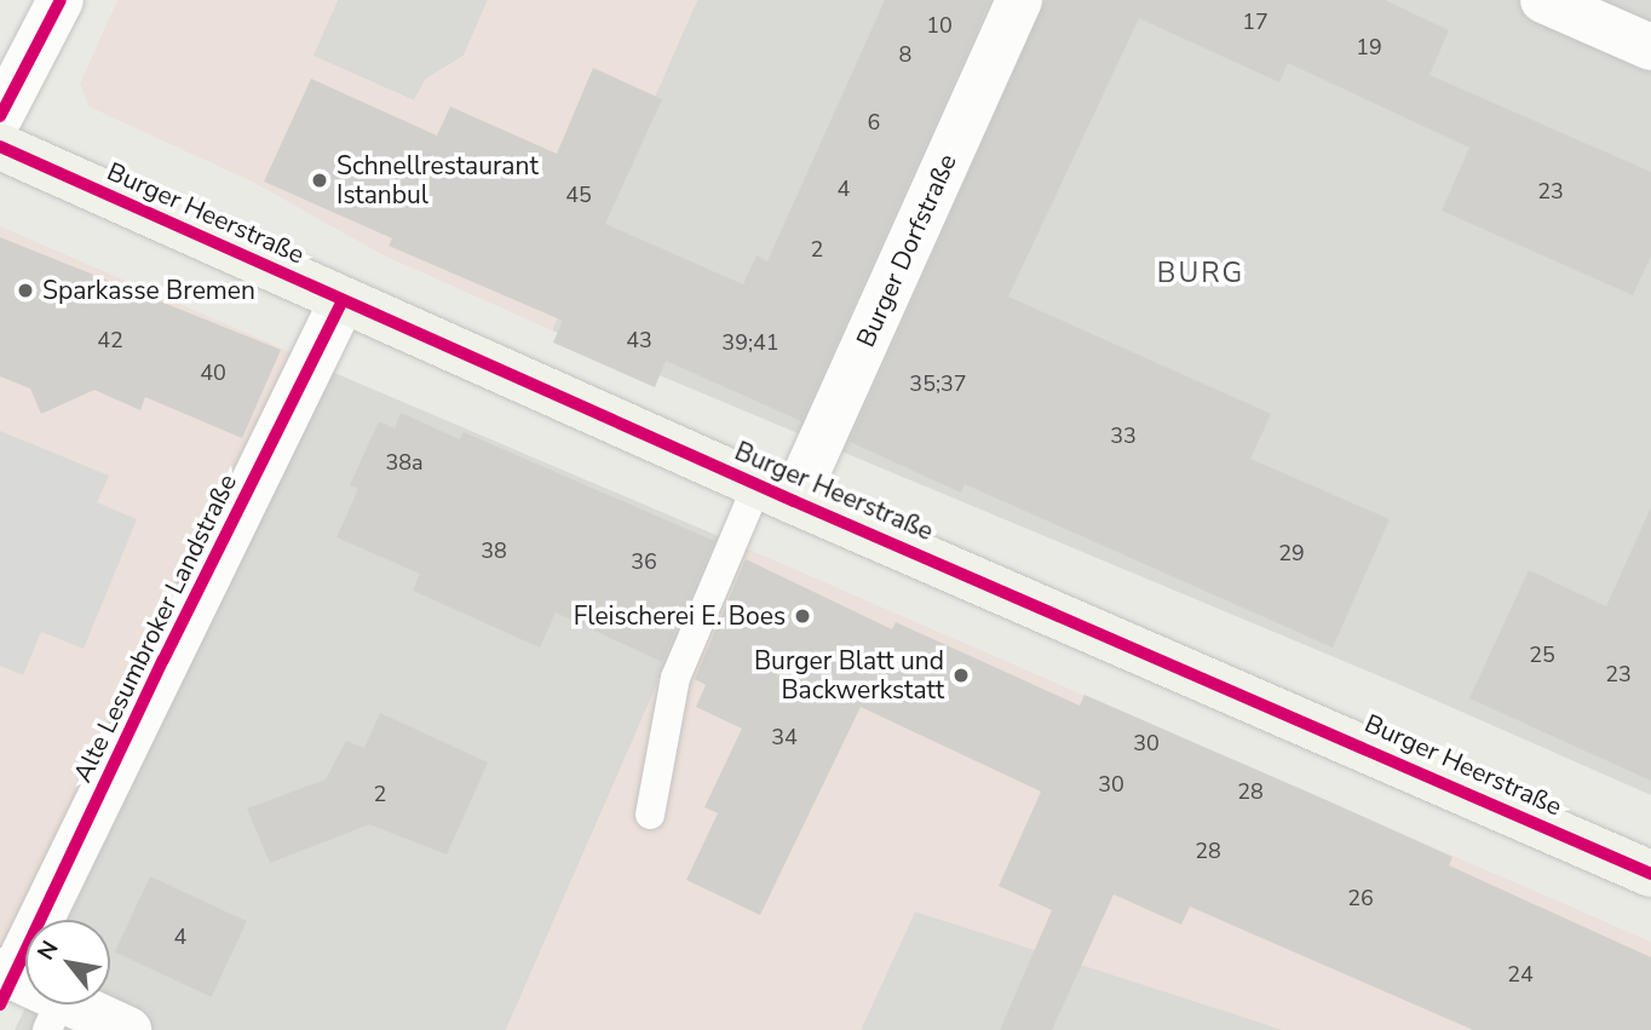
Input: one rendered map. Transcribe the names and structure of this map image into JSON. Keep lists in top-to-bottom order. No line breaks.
{"streets":{"main road":["Burger Heerstraße"],"street":["Burger Dorfstraße","Alte Lesumbroker Landstraße"]},"crossings":[["Burger Heerstraße","Burger Dorfstraße"],["Burger Heerstraße","Alte Lesumbroker Landstraße"]],"districts":["BURG"],"places":["Schnellrestaurant Istanbul","Sparkasse Bremen","Fleischerei E. Boes","Burger Blatt und Backwerkstatt"],"house_numbers":["17","10","19","8","6","4","23","45","2","42","43","39;41","40","35;37","33","38a","38","29","36","25","23","34","30","30","28","2","28","26","4","24"],"north":"top left"}
